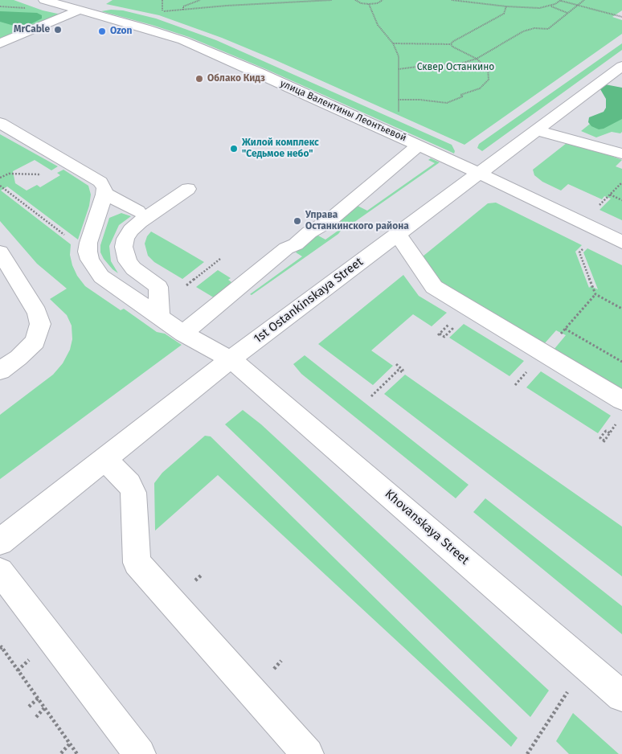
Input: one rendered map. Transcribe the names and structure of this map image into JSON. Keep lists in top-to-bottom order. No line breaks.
{"streets":{"street":["улица Валентины Леонтьевой","1st Ostankinskaya Street","Khovanskaya Street"]},"crossings":[["улица Валентины Леонтьевой","1st Ostankinskaya Street"],["1st Ostankinskaya Street","Khovanskaya Street"]],"parks":["Сквер Останкино"],"places":["MrCable","Ozon","Облако Кидз","Жилой комплекс \"Седьмое небо\"","Управа Останкинского района"]}
